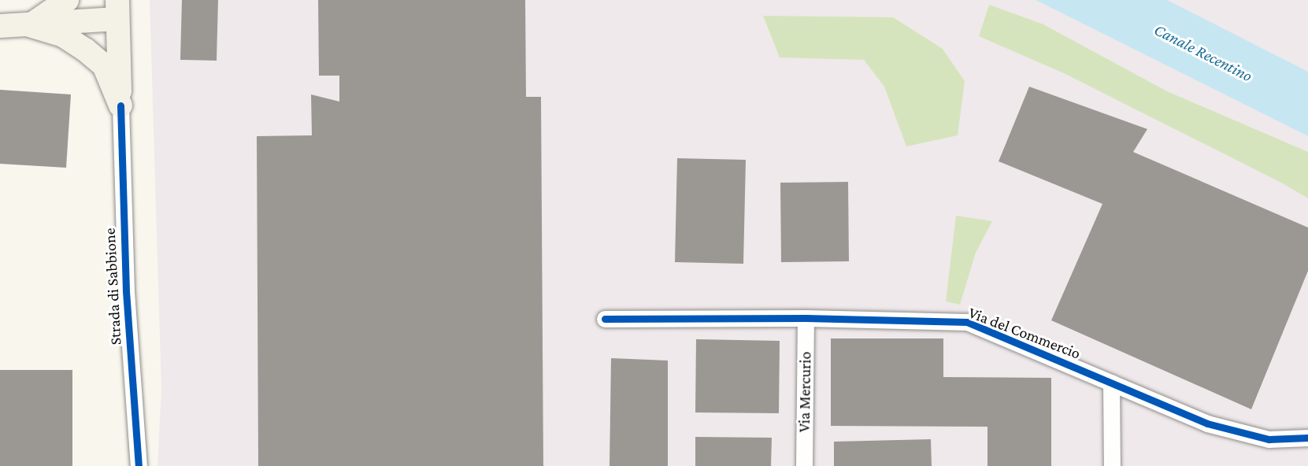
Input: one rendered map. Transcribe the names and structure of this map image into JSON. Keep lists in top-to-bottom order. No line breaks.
{"streets":{"main road":["Strada di Sabbione"],"street":["Via del Commercio","Via Mercurio"]},"crossings":[["Via del Commercio","Via Mercurio"]],"water":["Canale Recentino"]}
